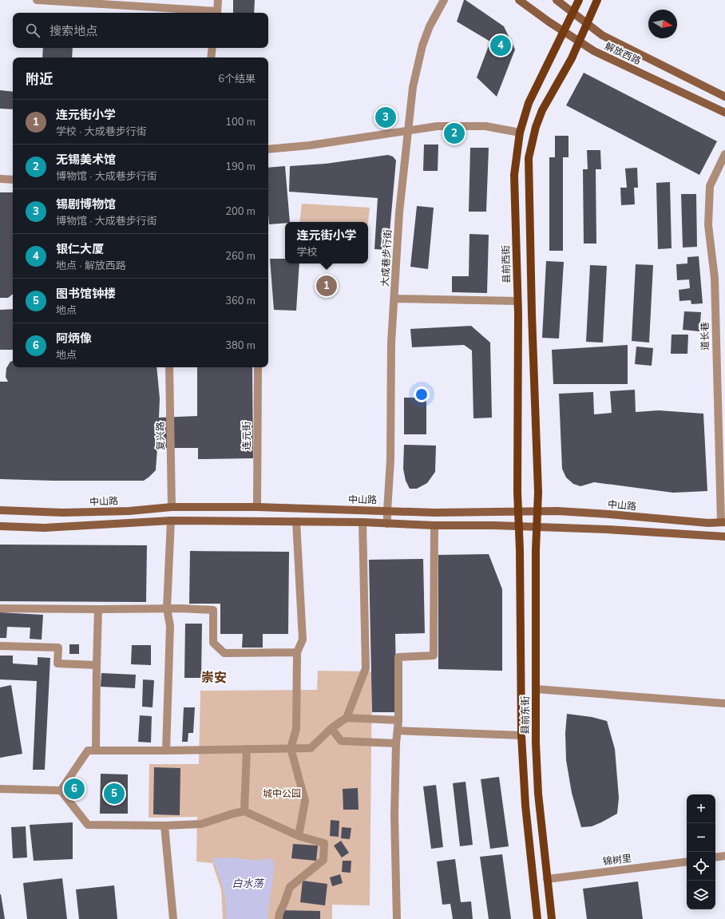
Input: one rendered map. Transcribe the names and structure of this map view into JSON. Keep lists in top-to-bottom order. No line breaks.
{"streets":{"main road":["解放西路","县前西街","中山路","县前东街"],"street":["大成巷步行街","道长巷","复兴路","连元街","锦树里"]},"crossings":[["解放西路","县前西街"],["大成巷步行街","中山路"],["县前西街","中山路"],["县前西街","县前东街"],["道长巷","中山路"],["复兴路","中山路"],["连元街","中山路"],["中山路","县前东街"],["县前东街","锦树里"]],"districts":["崇安"],"water":["白水荡"],"parks":["城中公园"],"north":"right","page":{"search":"搜索地点","pins":["4","3","2","1","6","5"],"heading":["附近","6个结果"],"list":[{"mark":"1","name":"连元街小学","note":"学校 · 大成巷步行街","value":"100 m"},{"mark":"2","name":"无锡美术馆","note":"博物馆 · 大成巷步行街","value":"190 m"},{"mark":"3","name":"锡剧博物馆","note":"博物馆 · 大成巷步行街","value":"200 m"},{"mark":"4","name":"银仁大厦","note":"地点 · 解放西路","value":"260 m"},{"mark":"5","name":"图书馆钟楼","note":"地点","value":"360 m"},{"mark":"6","name":"阿炳像","note":"地点","value":"380 m"}],"popup":["连元街小学","学校"],"map_buttons":["+","−"]}}
